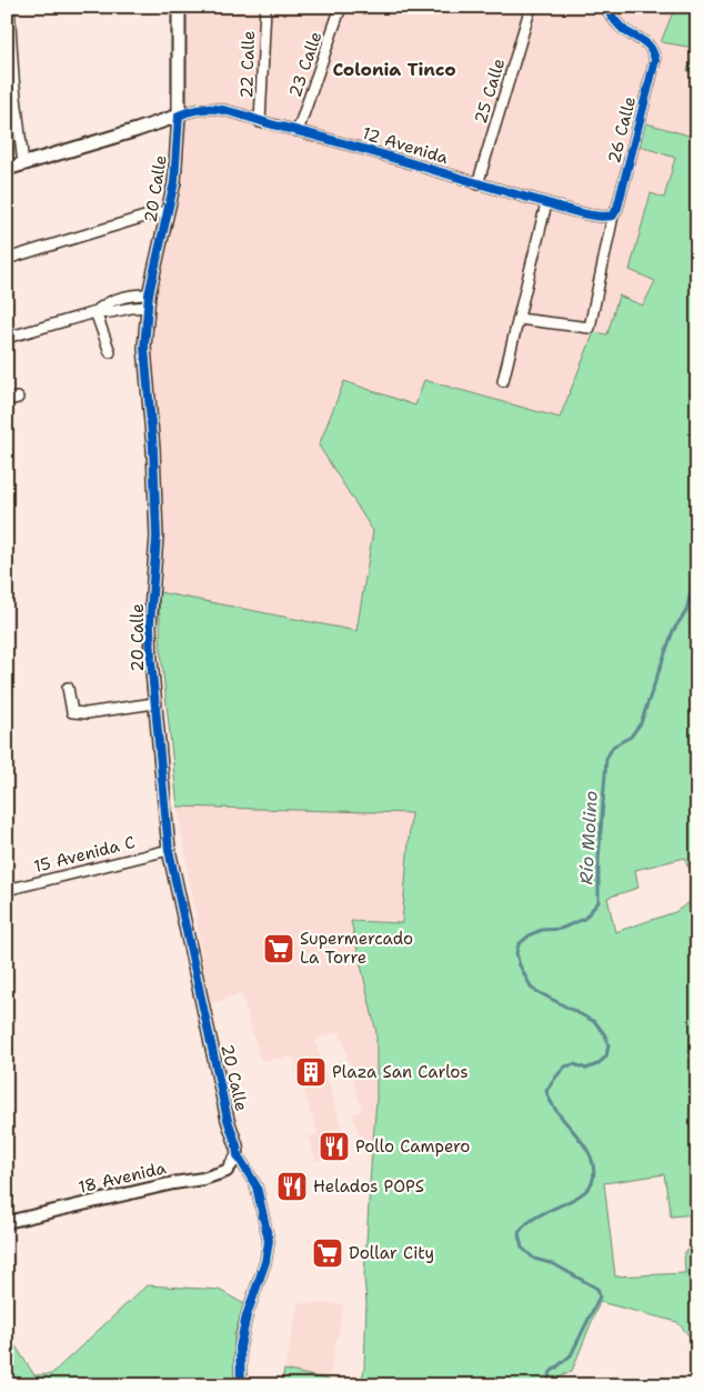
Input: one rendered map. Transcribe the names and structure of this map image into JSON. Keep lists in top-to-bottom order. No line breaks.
{"streets":{"main road":["12 Avenida","20 Calle"],"street":["22 Calle","23 Calle","25 Calle","26 Calle","15 Avenida C","18 Avenida"]},"crossings":[["22 Calle","12 Avenida"],["23 Calle","12 Avenida"],["25 Calle","12 Avenida"],["26 Calle","12 Avenida"],["12 Avenida","20 Calle"],["20 Calle","15 Avenida C"],["20 Calle","18 Avenida"]],"districts":["Colonia Tinco"],"water":["Río Molino"],"places":{"supermarket":["Supermercado La Torre","Dollar City"],"building":["Plaza San Carlos"],"restaurant":["Pollo Campero","Helados POPS"]}}
